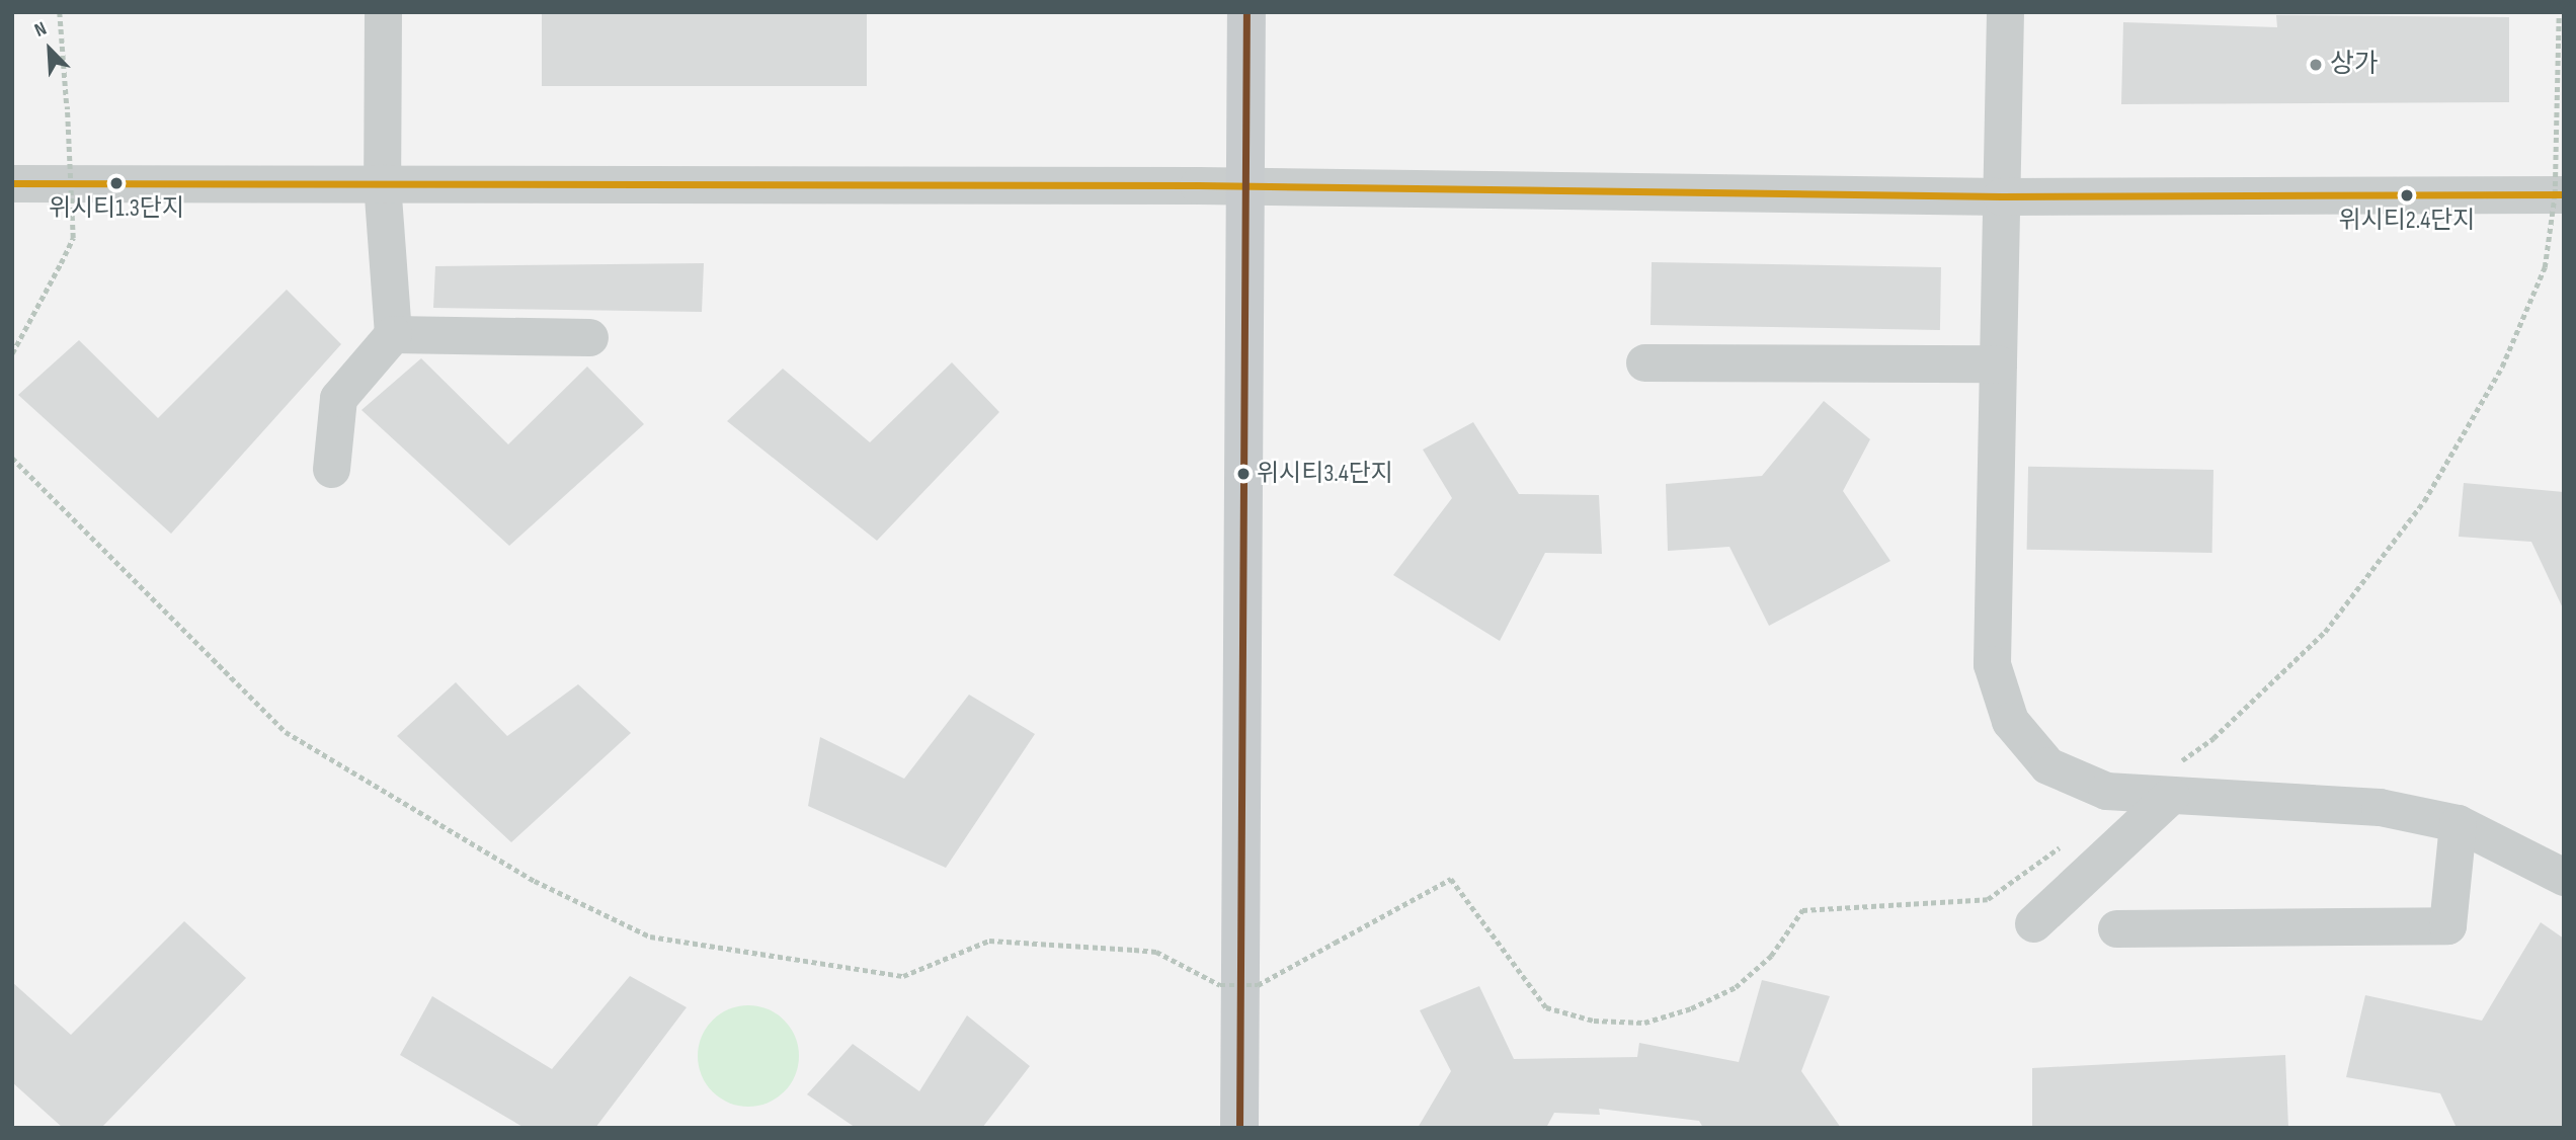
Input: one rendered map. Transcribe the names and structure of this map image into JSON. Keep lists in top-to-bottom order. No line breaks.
{"places":["상가","위시티1.3단지","위시티2.4단지","위시티3.4단지"],"north":"top left"}
